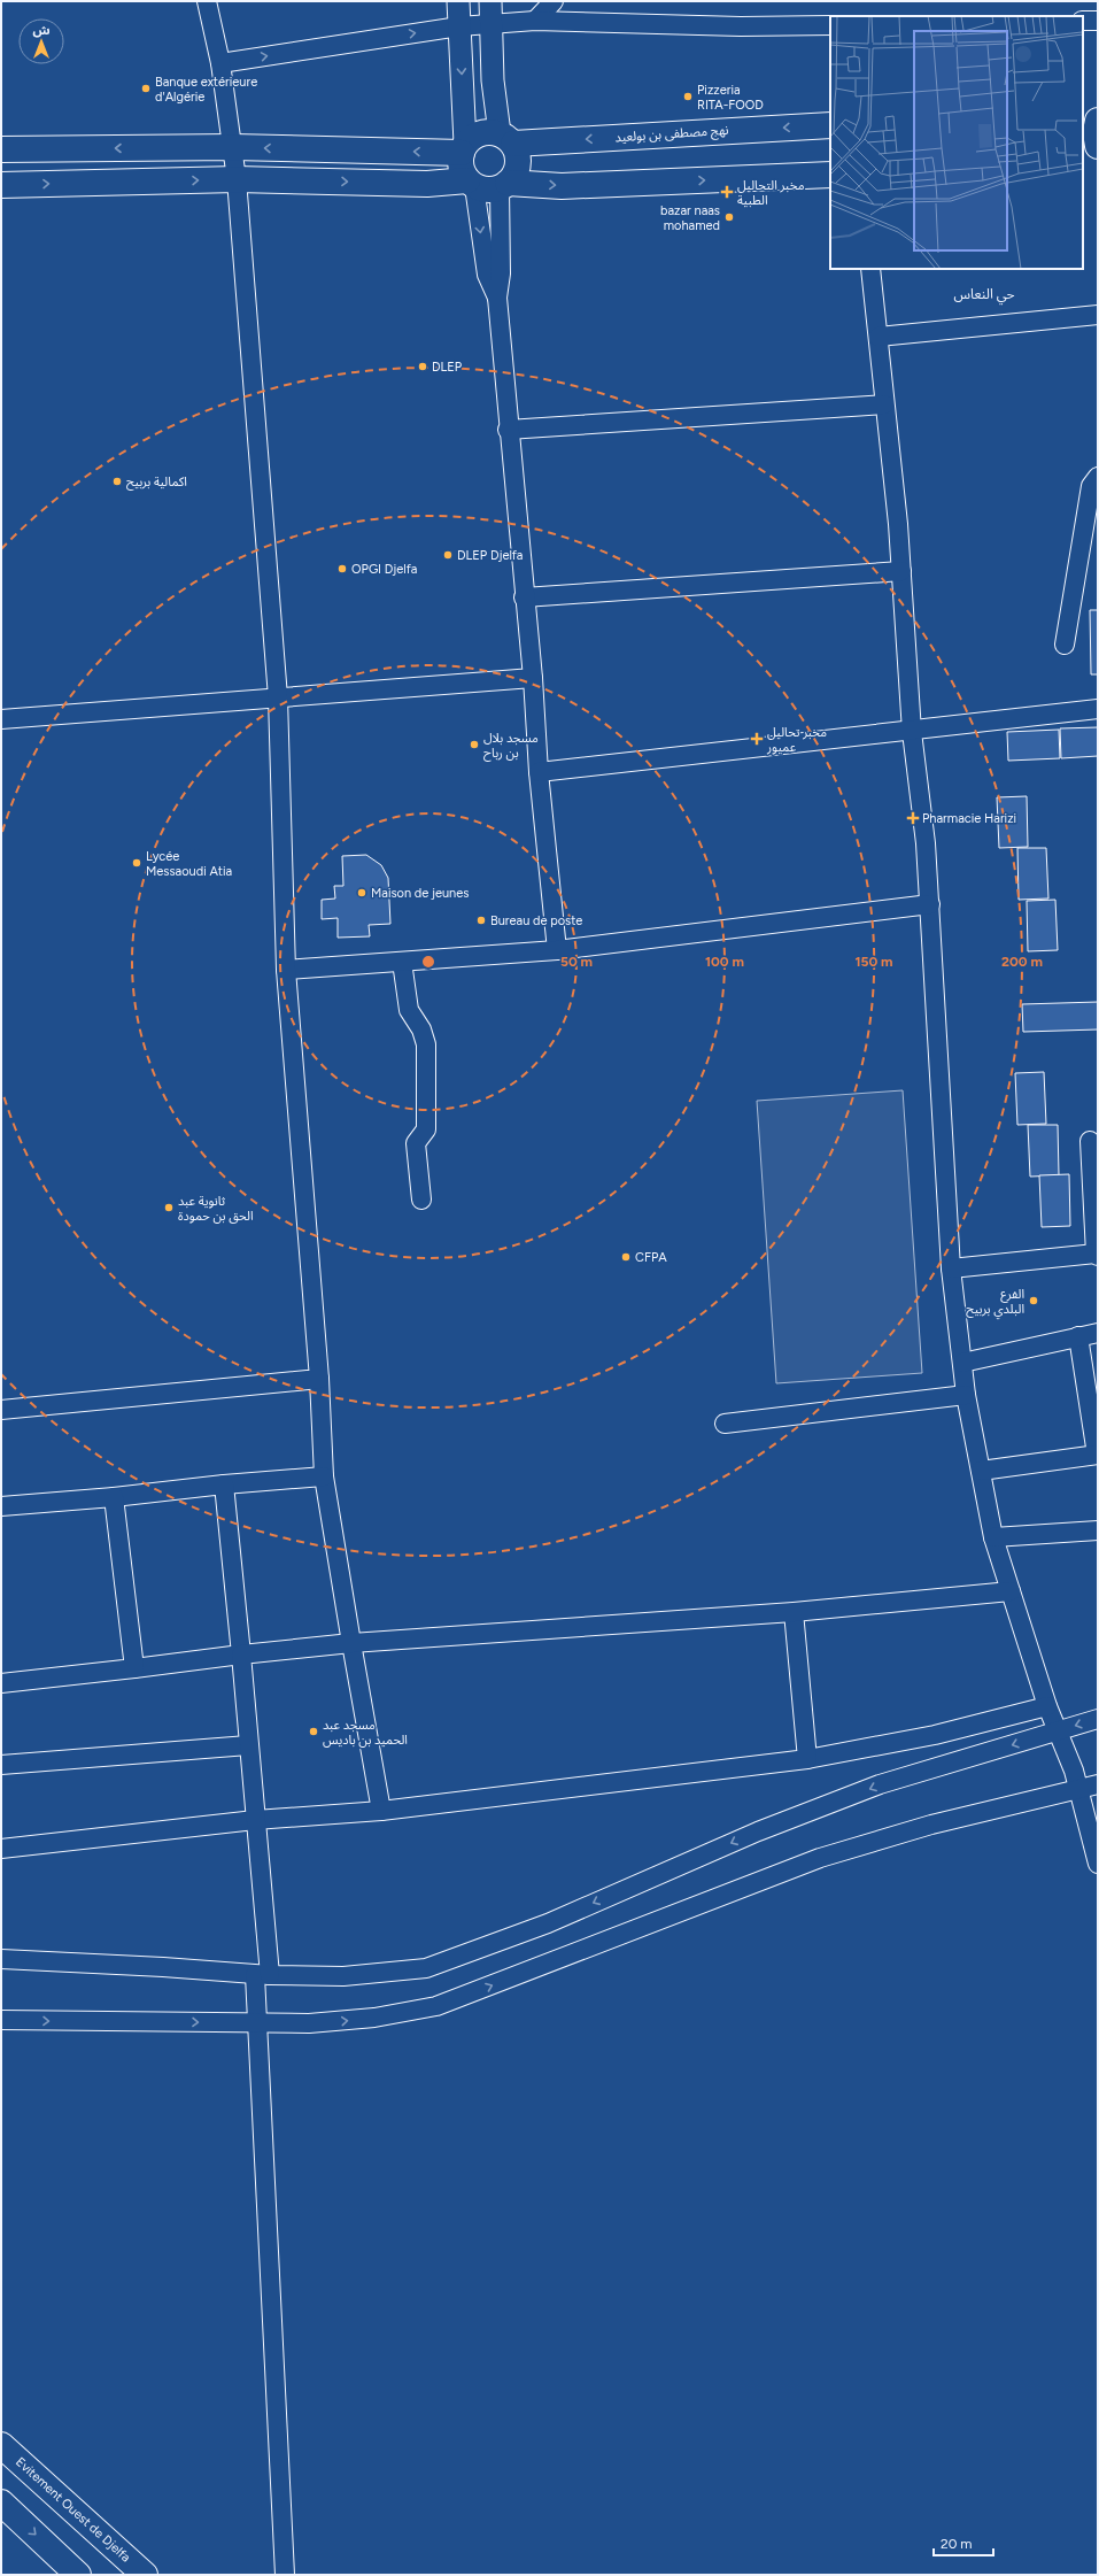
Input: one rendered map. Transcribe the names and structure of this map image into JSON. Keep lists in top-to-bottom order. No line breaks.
{"streets":{"main road":["نهج مصطفى بن بولعيد","Evitement Ouest de Djelfa"]},"districts":["حي النعاس"],"places":{"other":["Banque extérieure d'Algérie","Pizzeria RITA-FOOD","bazar naas mohamed","DLEP","اكمالية بربيح","DLEP Djelfa","OPGI Djelfa","مسجد بلال بن رباح","Lycée Messaoudi Atia","Maison de jeunes","Bureau de poste","ثانوية عبد الحق بن حمودة","CFPA","الفرع البلدي بربيح","مسجد عبد الحميد بن باديس"],"health":["مخبر التحاليل الطبية","مخبر تحاليل عميور","Pharmacie Harizi"]},"scale_bar":"20 m","north":"top","rings":["50 m","100 m","150 m","200 m"]}
